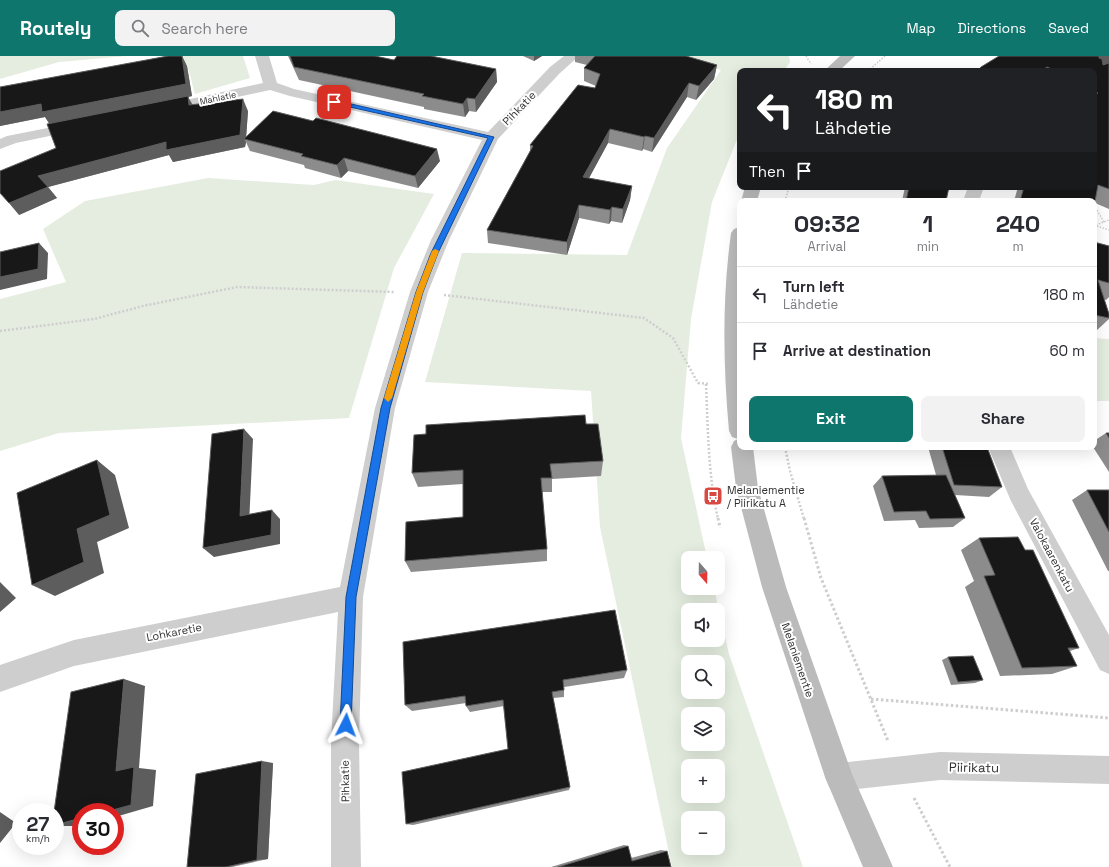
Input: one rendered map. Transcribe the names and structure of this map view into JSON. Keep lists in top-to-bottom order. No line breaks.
{"streets":{"main road":["Melaniementie"],"street":["Mahlatie","Pihkatie","Valokaarenkatu","Lohkaretie","Piirikatu"]},"crossings":[["Pihkatie","Lohkaretie"],["Melaniementie","Piirikatu"]],"places":{"bus stop":["Melaniementie / Piirikatu A"]},"north":"bottom","page":{"header":"Routely","search":"Search here","nav":["Map","Directions","Saved"],"turn":["180 m","Lähdetie"],"then":"Then","eta":["09:32","Arrival","1","min","240","m"],"list":[{"name":"Turn left","note":"Lähdetie","value":"180 m"},{"name":"Arrive at destination","value":"60 m"}],"buttons":["Exit","Share"],"map_buttons":["+","−"],"speed":"27 km/h","limit":"30"}}
